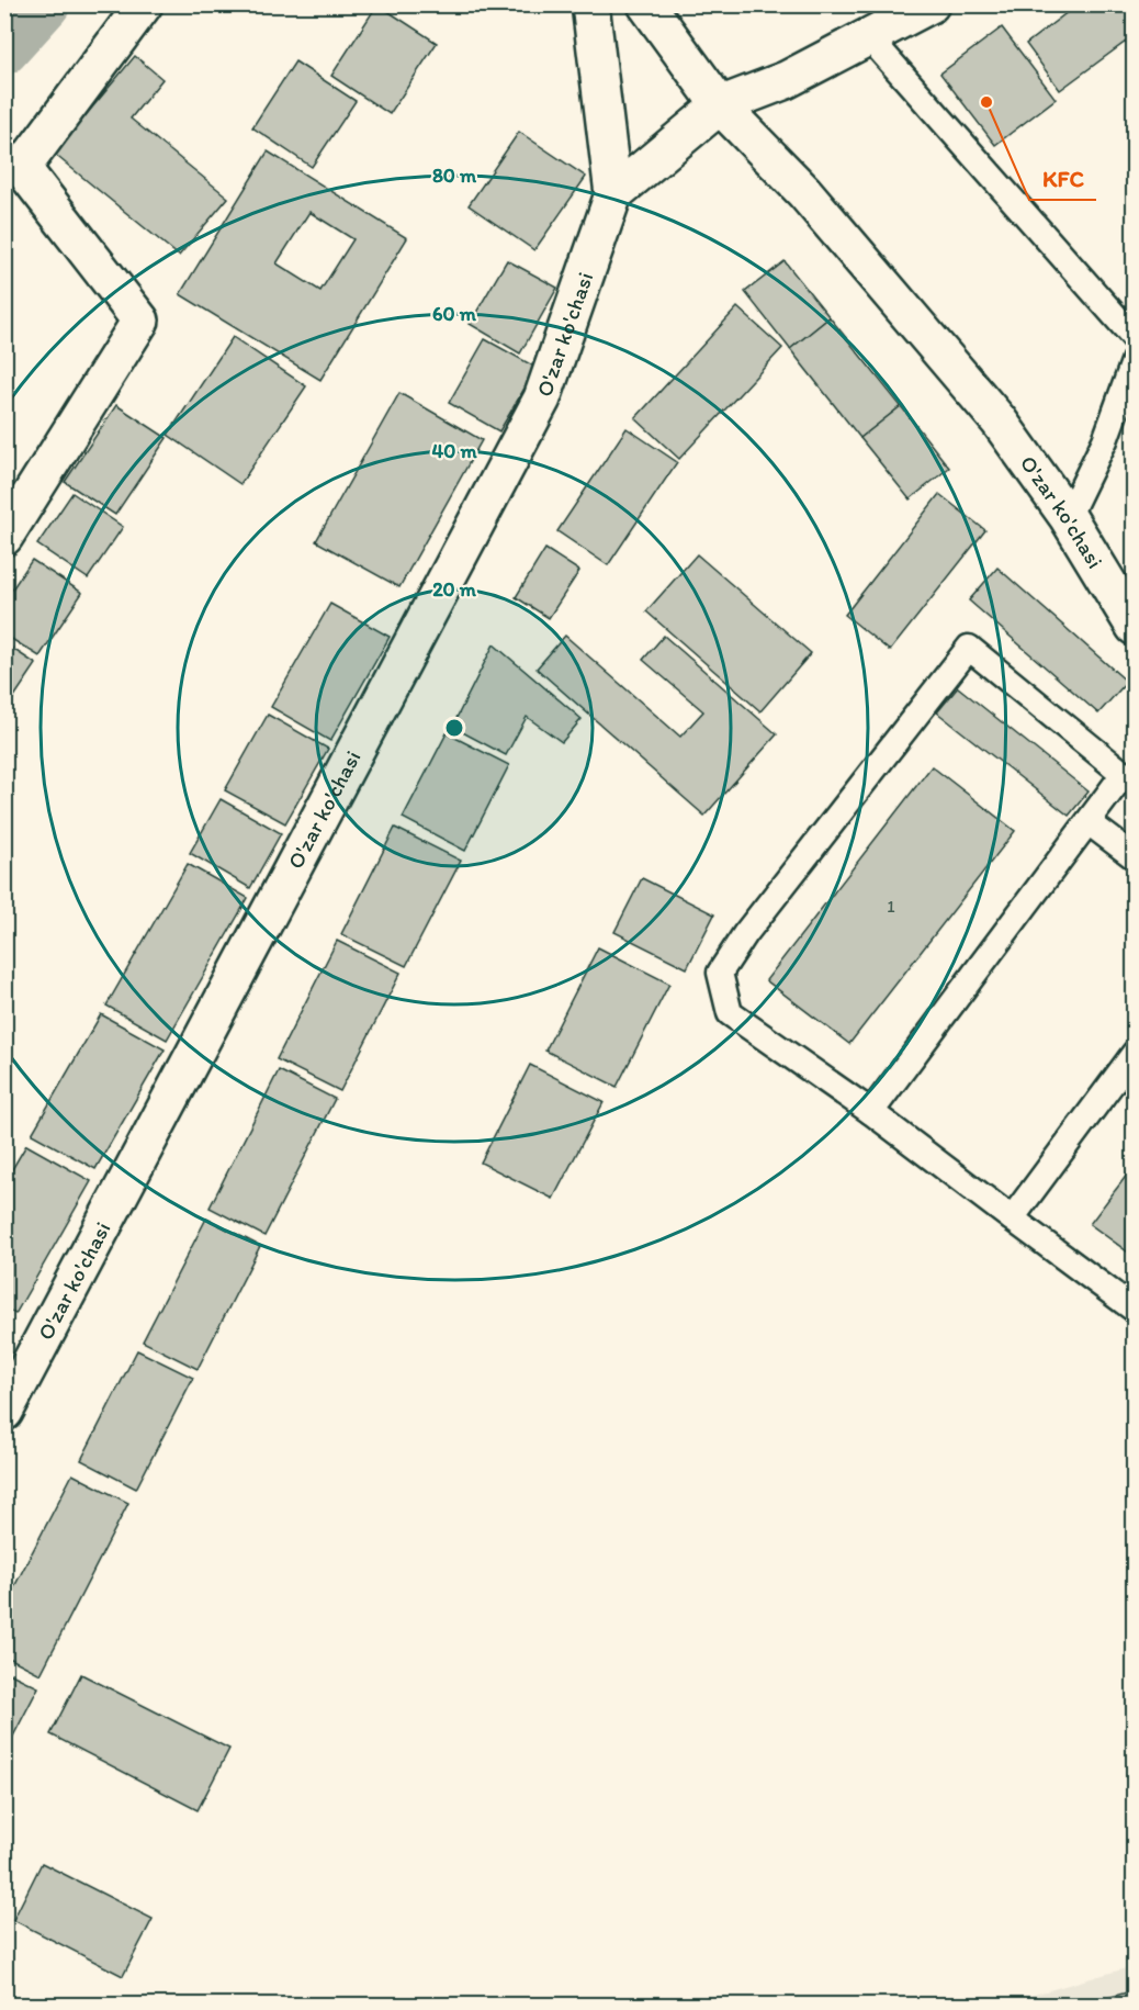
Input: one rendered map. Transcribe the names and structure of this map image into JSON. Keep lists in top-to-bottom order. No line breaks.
{"streets":{"street":["O'zar ko'chasi"]},"places":["KFC"],"house_numbers":["1"],"rings":["80 m","60 m","40 m","20 m"]}
